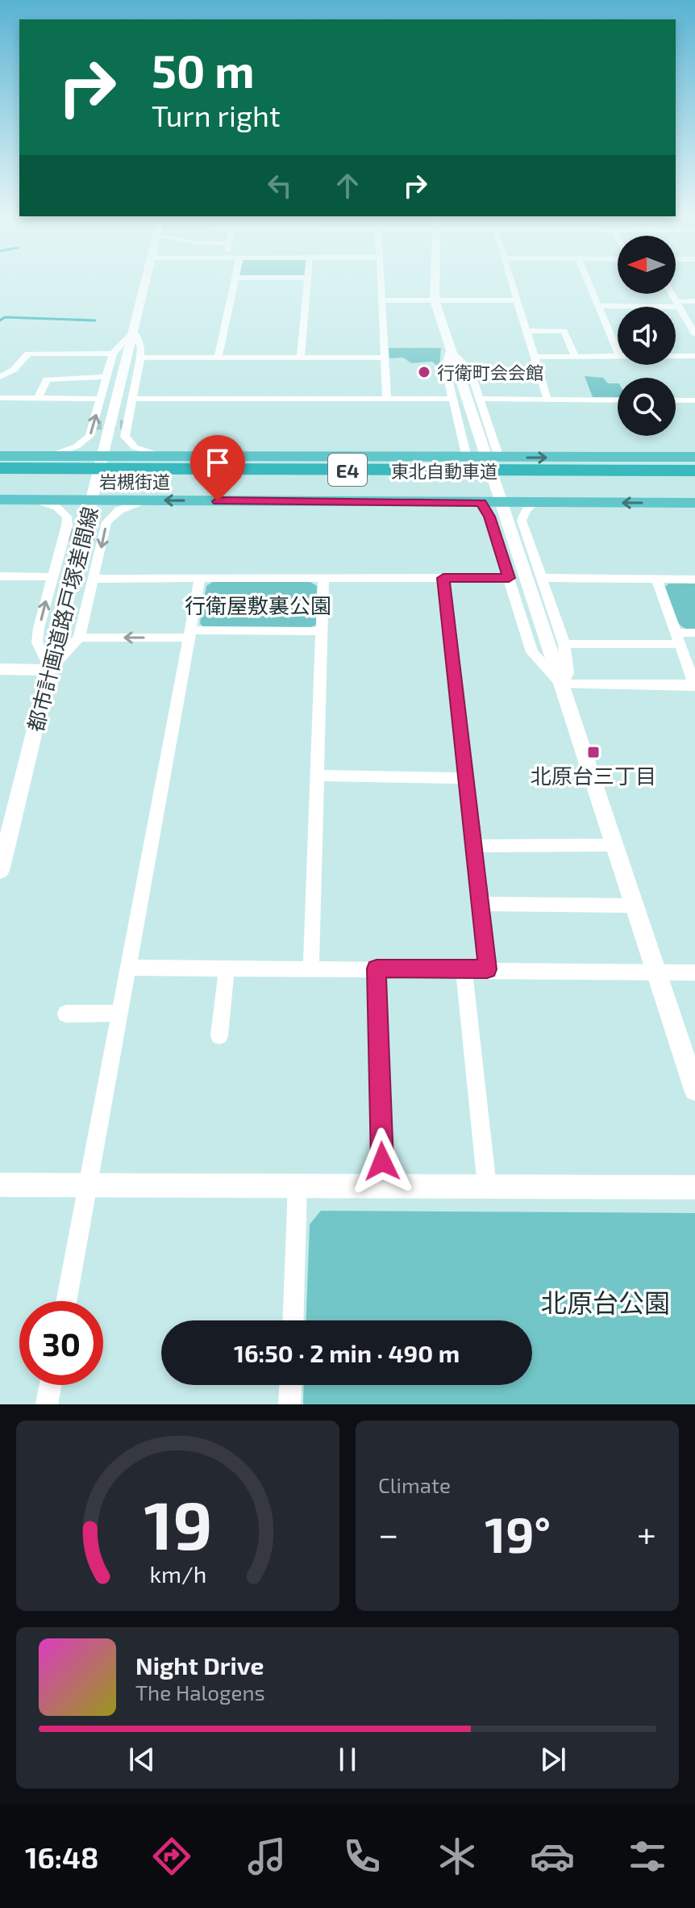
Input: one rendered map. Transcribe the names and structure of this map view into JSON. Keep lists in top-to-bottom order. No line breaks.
{"streets":{"highway":["E4","東北自動車道","岩槻街道"],"street":["都市計画道路戸塚差間線"]},"crossings":[["東北自動車道","岩槻街道"]],"parks":["行衛屋敷裏公園","北原台公園"],"places":{"other":["行衛町会会館"],"transit":["北原台三丁目"]},"north":"left","page":{"turn":["50 m","Turn right"],"limit":"30","trip":"16:50 · 2 min · 490 m","tile":"Climate","heat":["−","19°","+"],"song":["Night Drive","The Halogens"],"tabs":"16:48","gauge":["19","km/h"]}}
